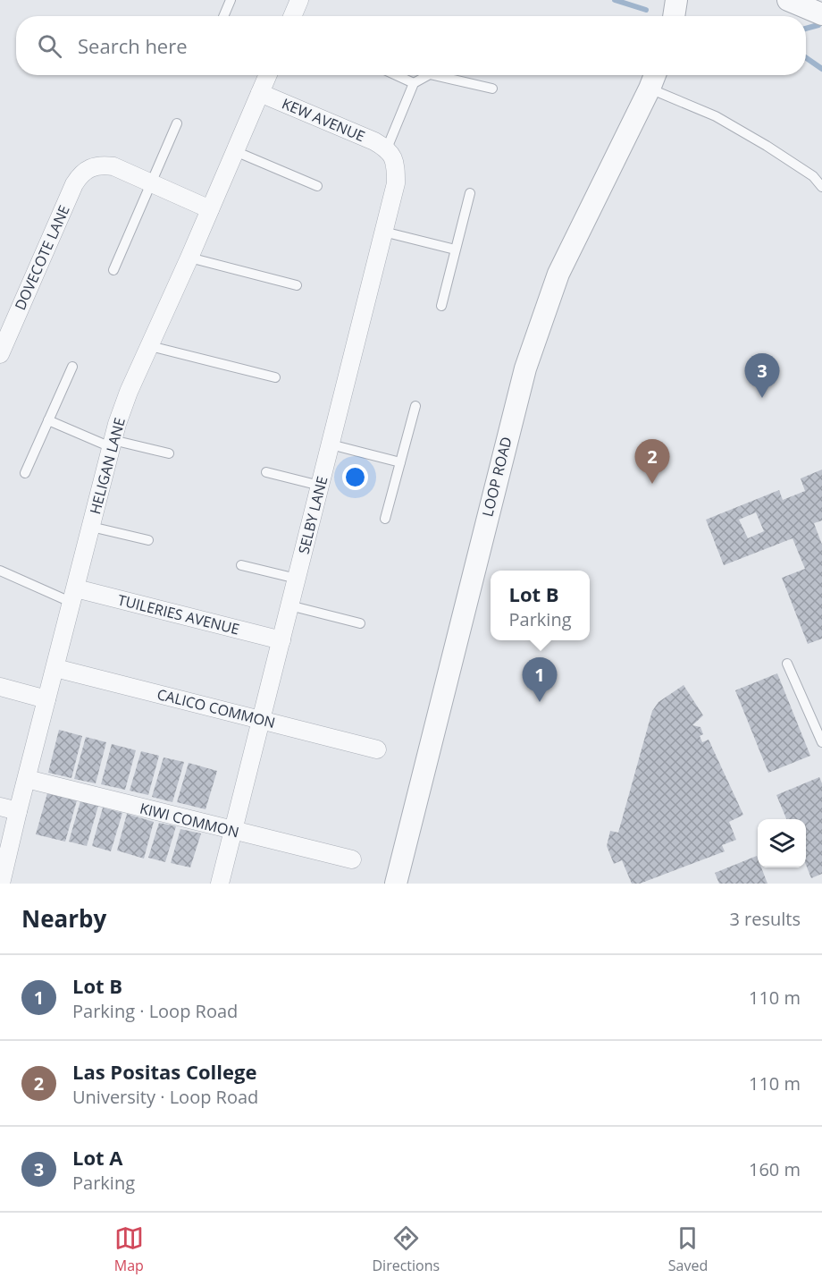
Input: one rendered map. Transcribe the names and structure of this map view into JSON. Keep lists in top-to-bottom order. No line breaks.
{"streets":{"street":["KEW AVENUE","DOVECOTE LANE","HELIGAN LANE","LOOP ROAD","SELBY LANE","TUILERIES AVENUE","CALICO COMMON","KIWI COMMON"]},"crossings":[["KEW AVENUE","HELIGAN LANE"],["KEW AVENUE","SELBY LANE"],["HELIGAN LANE","TUILERIES AVENUE"],["HELIGAN LANE","CALICO COMMON"],["HELIGAN LANE","KIWI COMMON"],["SELBY LANE","TUILERIES AVENUE"],["SELBY LANE","CALICO COMMON"],["SELBY LANE","KIWI COMMON"]],"page":{"search":"Search here","pins":["3","2","1"],"popup":["Lot B","Parking"],"heading":["Nearby","3 results"],"list":[{"mark":"1","name":"Lot B","note":"Parking · Loop Road","value":"110 m"},{"mark":"2","name":"Las Positas College","note":"University · Loop Road","value":"110 m"},{"mark":"3","name":"Lot A","note":"Parking","value":"160 m"}],"nav":["Map","Directions","Saved"]}}
